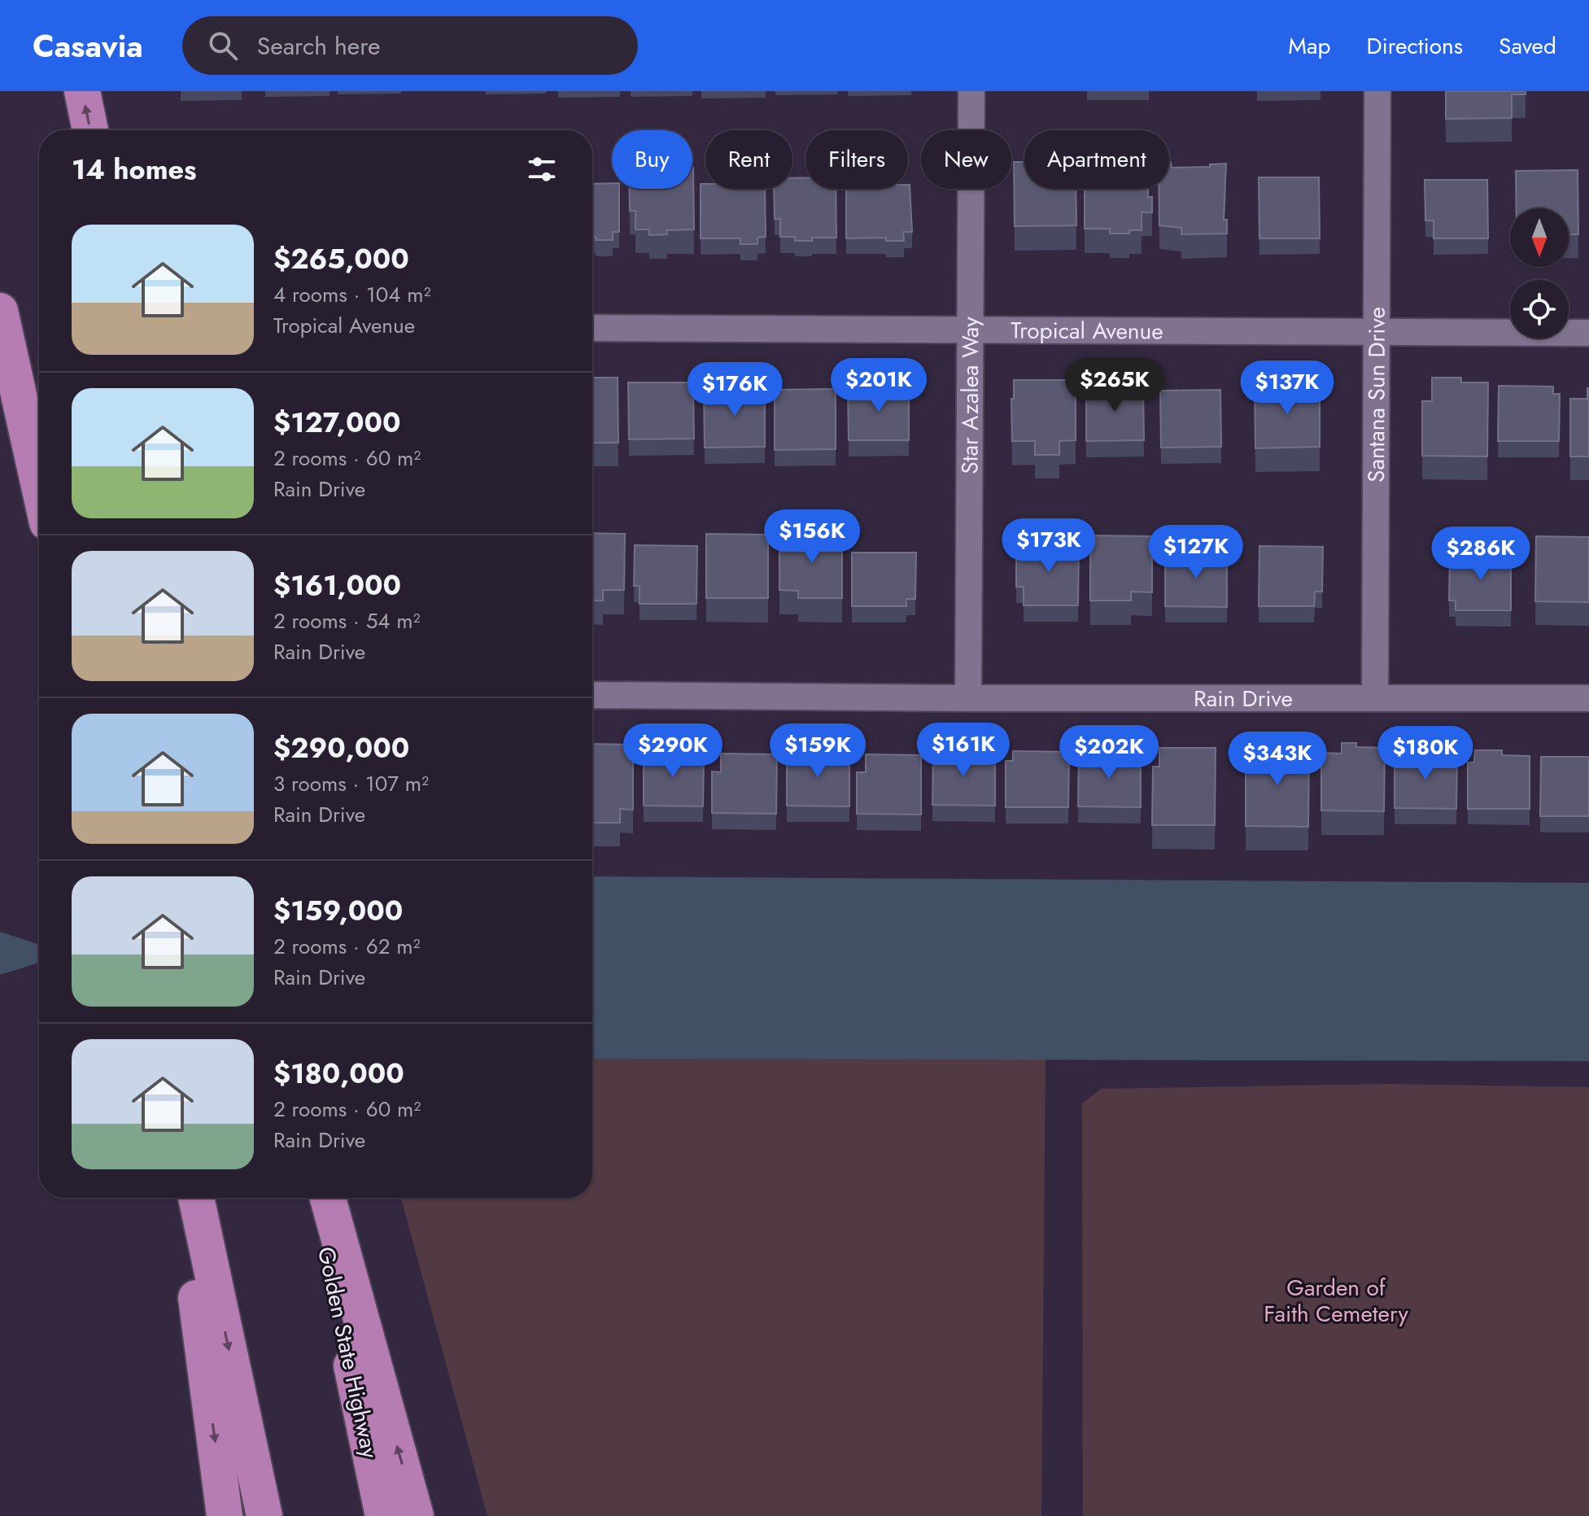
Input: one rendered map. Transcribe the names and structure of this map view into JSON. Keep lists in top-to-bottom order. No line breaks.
{"streets":{"highway":["Golden State Highway"],"street":["Tropical Avenue","Star Azalea Way","Santana Sun Drive","Rain Drive"]},"crossings":[["Tropical Avenue","Star Azalea Way"],["Tropical Avenue","Santana Sun Drive"],["Star Azalea Way","Rain Drive"],["Santana Sun Drive","Rain Drive"]],"parks":["Garden of Faith Cemetery"],"north":"bottom","page":{"header":"Casavia","search":"Search here","nav":["Map","Directions","Saved"],"chip":["Buy","Rent","Filters","New","Apartment"],"heading":"14 homes","list":[{"name":"$265,000","note":"4 rooms · 104 m² · Tropical Avenue"},{"name":"$127,000","note":"2 rooms · 60 m² · Rain Drive"},{"name":"$161,000","note":"2 rooms · 54 m² · Rain Drive"},{"name":"$290,000","note":"3 rooms · 107 m² · Rain Drive"},{"name":"$159,000","note":"2 rooms · 62 m² · Rain Drive"},{"name":"$180,000","note":"2 rooms · 60 m² · Rain Drive"}],"price":["$201K","$265K","$137K","$176K","$156K","$173K","$127K","$286K","$161K","$290K","$159K","$202K","$180K","$343K"]}}
